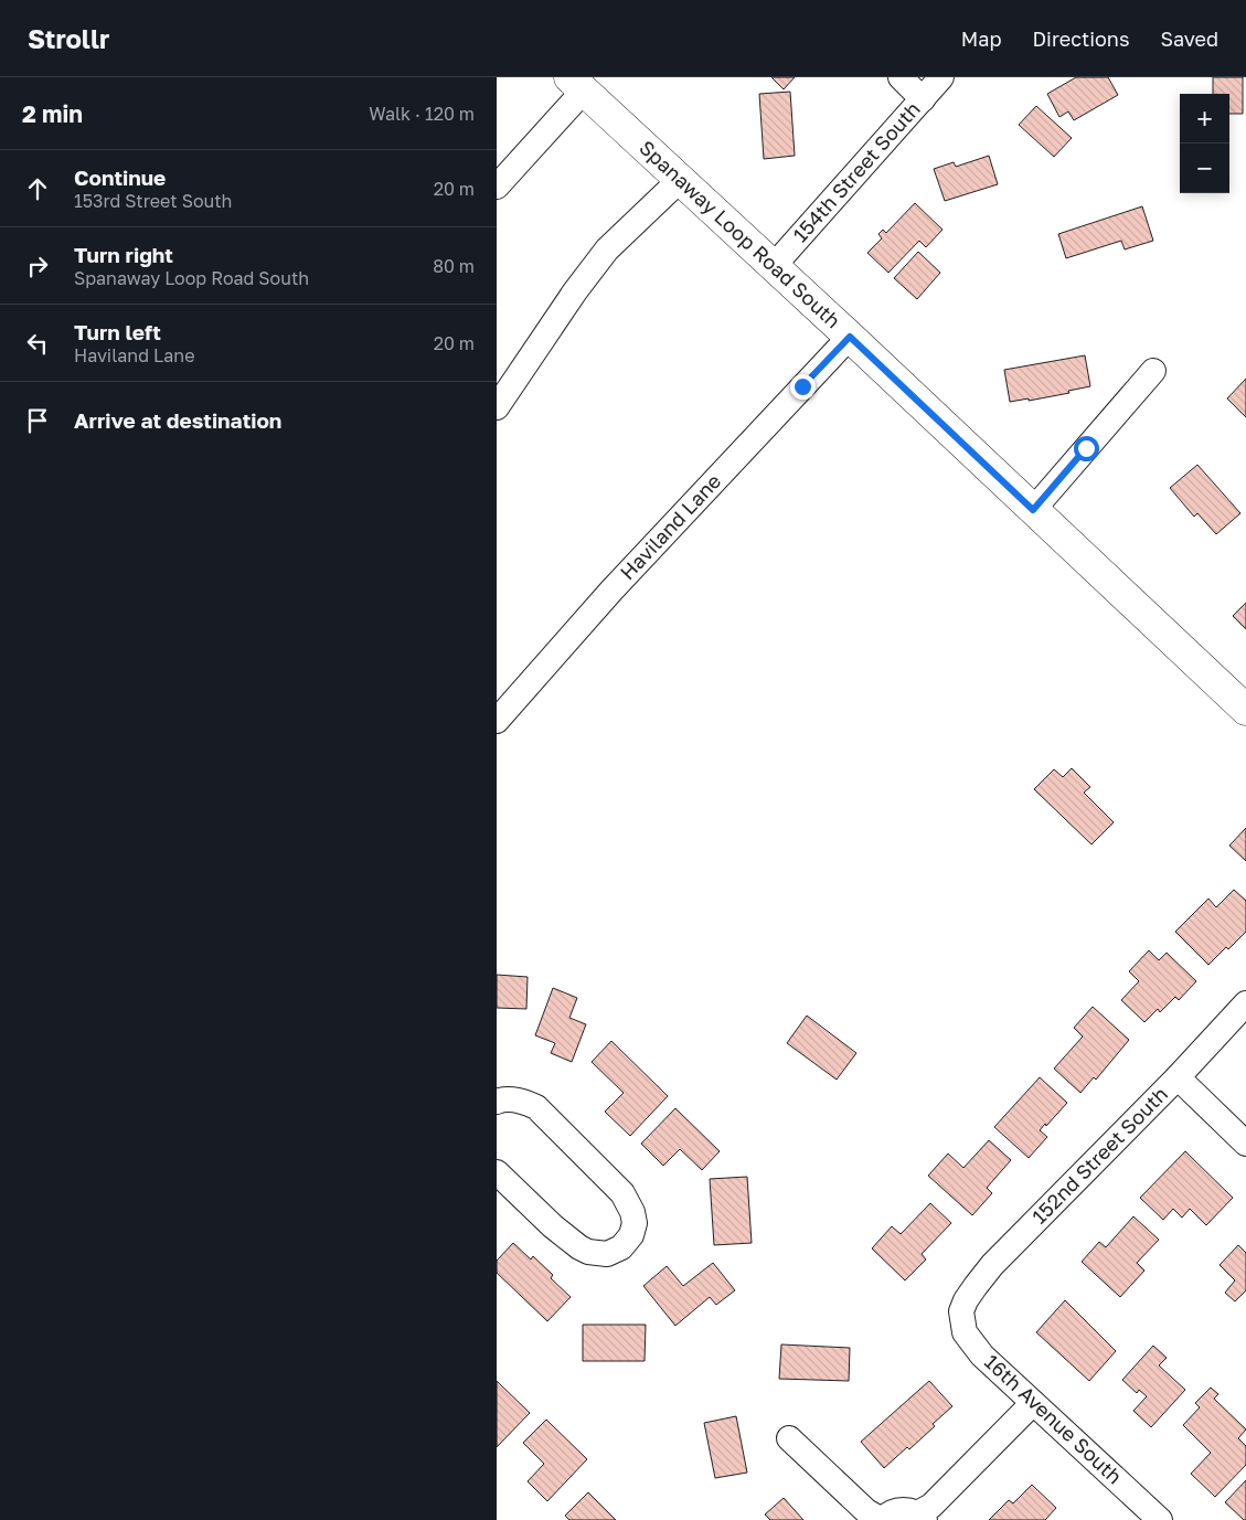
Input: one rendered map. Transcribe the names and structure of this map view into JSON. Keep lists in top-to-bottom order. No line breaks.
{"streets":{"main road":["Spanaway Loop Road South"],"street":["154th Street South","Haviland Lane","152nd Street South","16th Avenue South"]},"crossings":[["154th Street South","Spanaway Loop Road South"],["Spanaway Loop Road South","Haviland Lane"],["152nd Street South","16th Avenue South"]],"page":{"header":"Strollr","nav":["Map","Directions","Saved"],"heading":["2 min","Walk · 120 m"],"map_buttons":["+","−"],"list":[["Continue","153rd Street South","20 m"],["Turn right","Spanaway Loop Road South","80 m"],["Turn left","Haviland Lane","20 m"],"Arrive at destination"]}}
